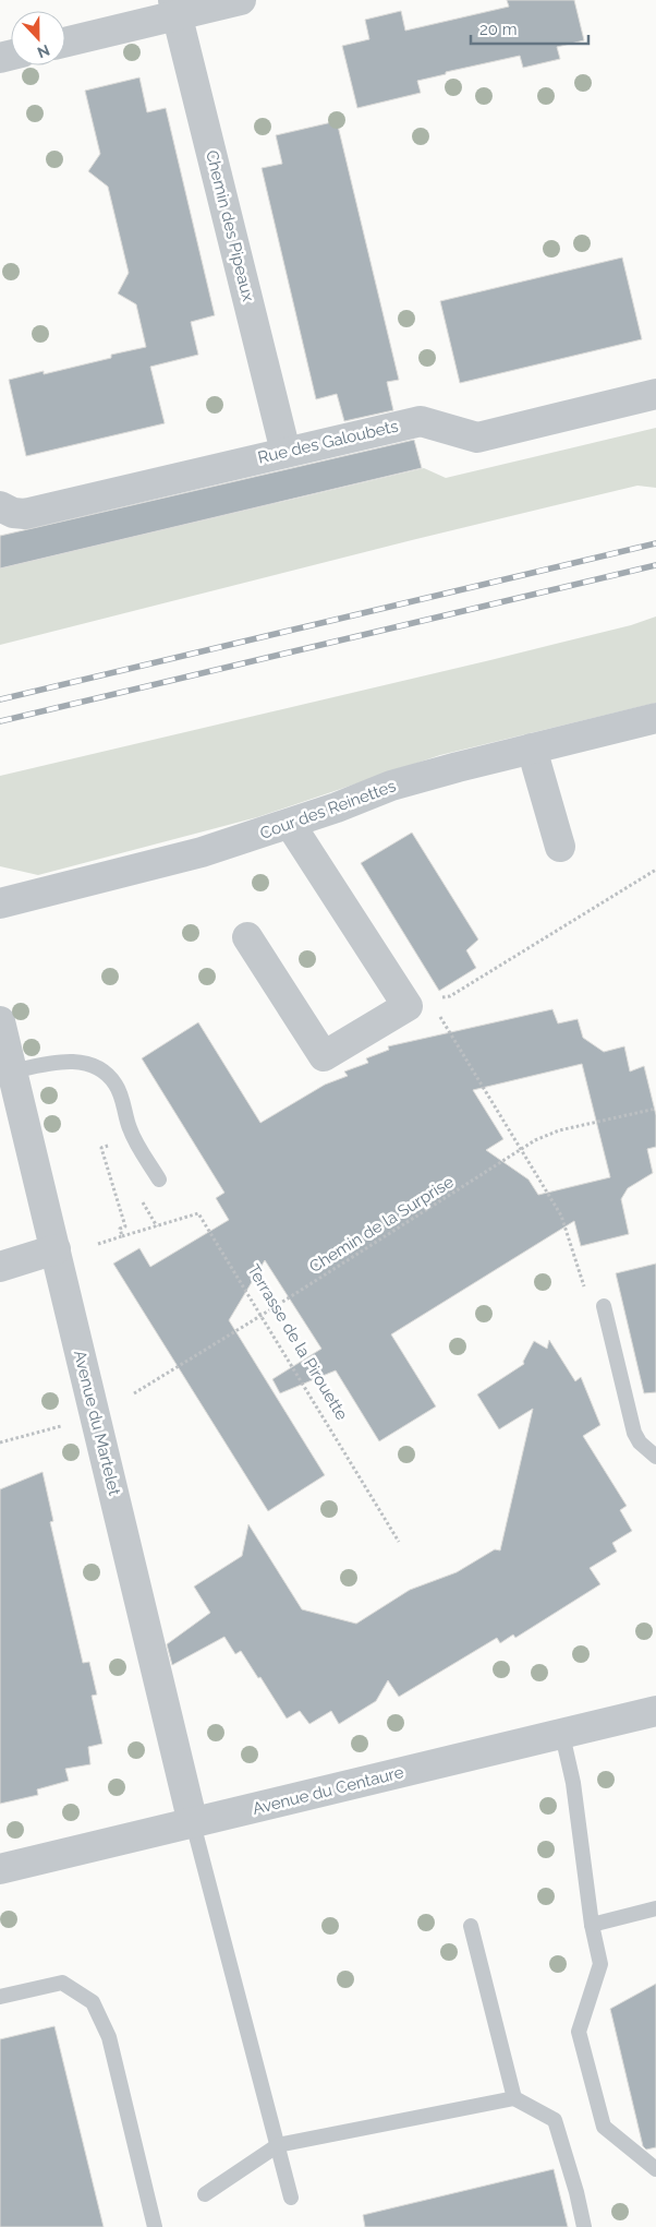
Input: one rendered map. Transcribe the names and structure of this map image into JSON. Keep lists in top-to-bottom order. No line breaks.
{"streets":{"street":["Chemin des Pipeaux","Rue des Galoubets","Cour des Reinettes","Avenue du Martelet","Avenue du Centaure"],"path":["Chemin de la Surprise","Terrasse de la Pirouette"]},"crossings":[["Chemin des Pipeaux","Rue des Galoubets"],["Chemin de la Surprise","Terrasse de la Pirouette"],["Avenue du Martelet","Avenue du Centaure"]],"scale_bar":"20 m","north":"bottom"}
